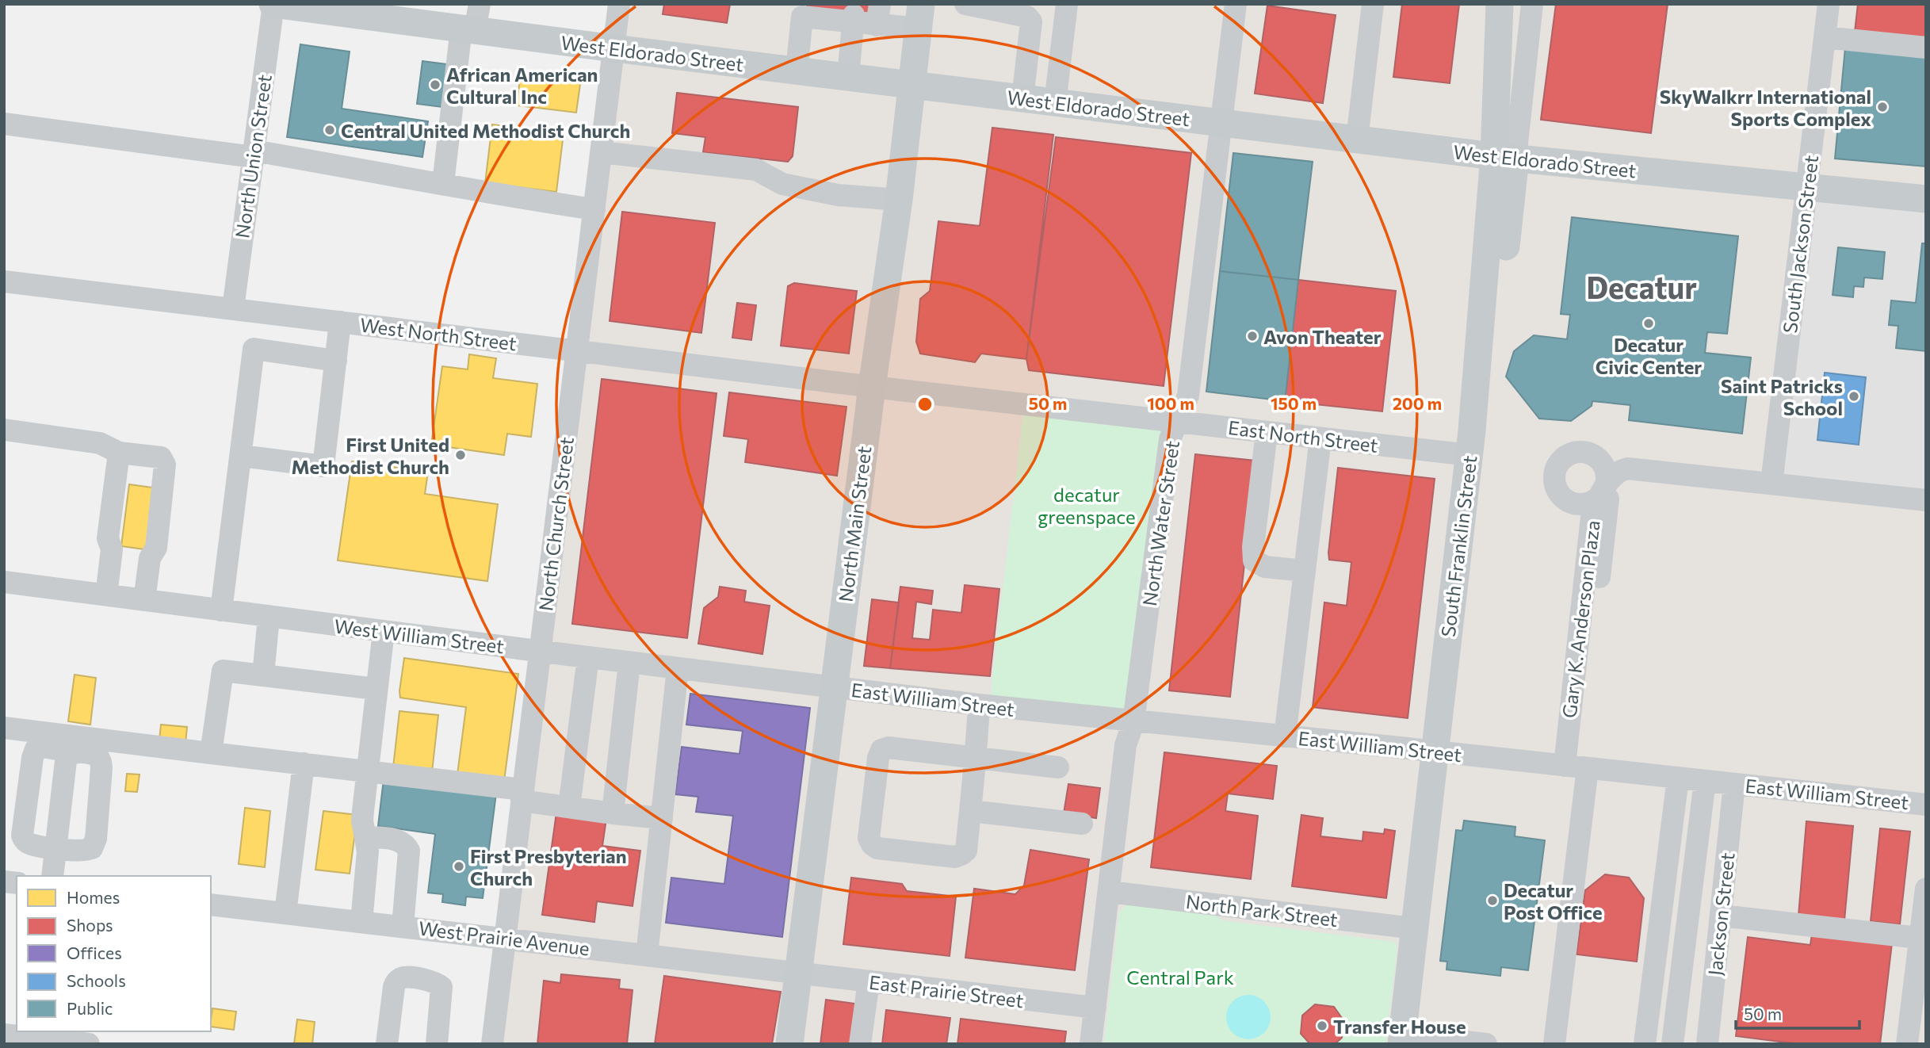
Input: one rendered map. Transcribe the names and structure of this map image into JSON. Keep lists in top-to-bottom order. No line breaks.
{"streets":{"main road":["West Eldorado Street","North Main Street","South Franklin Street"],"street":["North Union Street","South Jackson Street","West North Street","East North Street","North Water Street","North Church Street","Gary K. Anderson Plaza","West William Street","East William Street","North Park Street","Jackson Street","West Prairie Avenue","East Prairie Street"]},"crossings":[["West Eldorado Street","North Union Street"],["West Eldorado Street","South Jackson Street"],["West Eldorado Street","North Water Street"],["West Eldorado Street","North Church Street"],["West Eldorado Street","North Main Street"],["West Eldorado Street","South Franklin Street"],["North Union Street","West North Street"],["West North Street","East North Street"],["West North Street","North Church Street"],["West North Street","North Main Street"],["East North Street","North Water Street"],["East North Street","North Main Street"],["East North Street","South Franklin Street"],["North Water Street","East William Street"],["North Water Street","North Park Street"],["North Water Street","East Prairie Street"],["North Church Street","West William Street"],["North Church Street","West Prairie Avenue"],["North Main Street","West William Street"],["North Main Street","East William Street"],["North Main Street","West Prairie Avenue"],["North Main Street","East Prairie Street"],["South Franklin Street","East William Street"],["South Franklin Street","North Park Street"],["Gary K. Anderson Plaza","East William Street"],["West William Street","East William Street"],["East William Street","Jackson Street"],["West Prairie Avenue","East Prairie Street"]],"districts":["Decatur"],"parks":["decatur greenspace","Central Park"],"places":["African American Cultural Inc","SkyWalkrr International Sports Complex","Central United Methodist Church","Decatur Civic Center","Avon Theater","Saint Patricks School","First United Methodist Church","First Presbyterian Church","Decatur Post Office","Transfer House"],"legend":["Homes","Shops","Offices","Schools","Public"],"scale_bar":"50 m","rings":["50 m","100 m","150 m","200 m"]}
